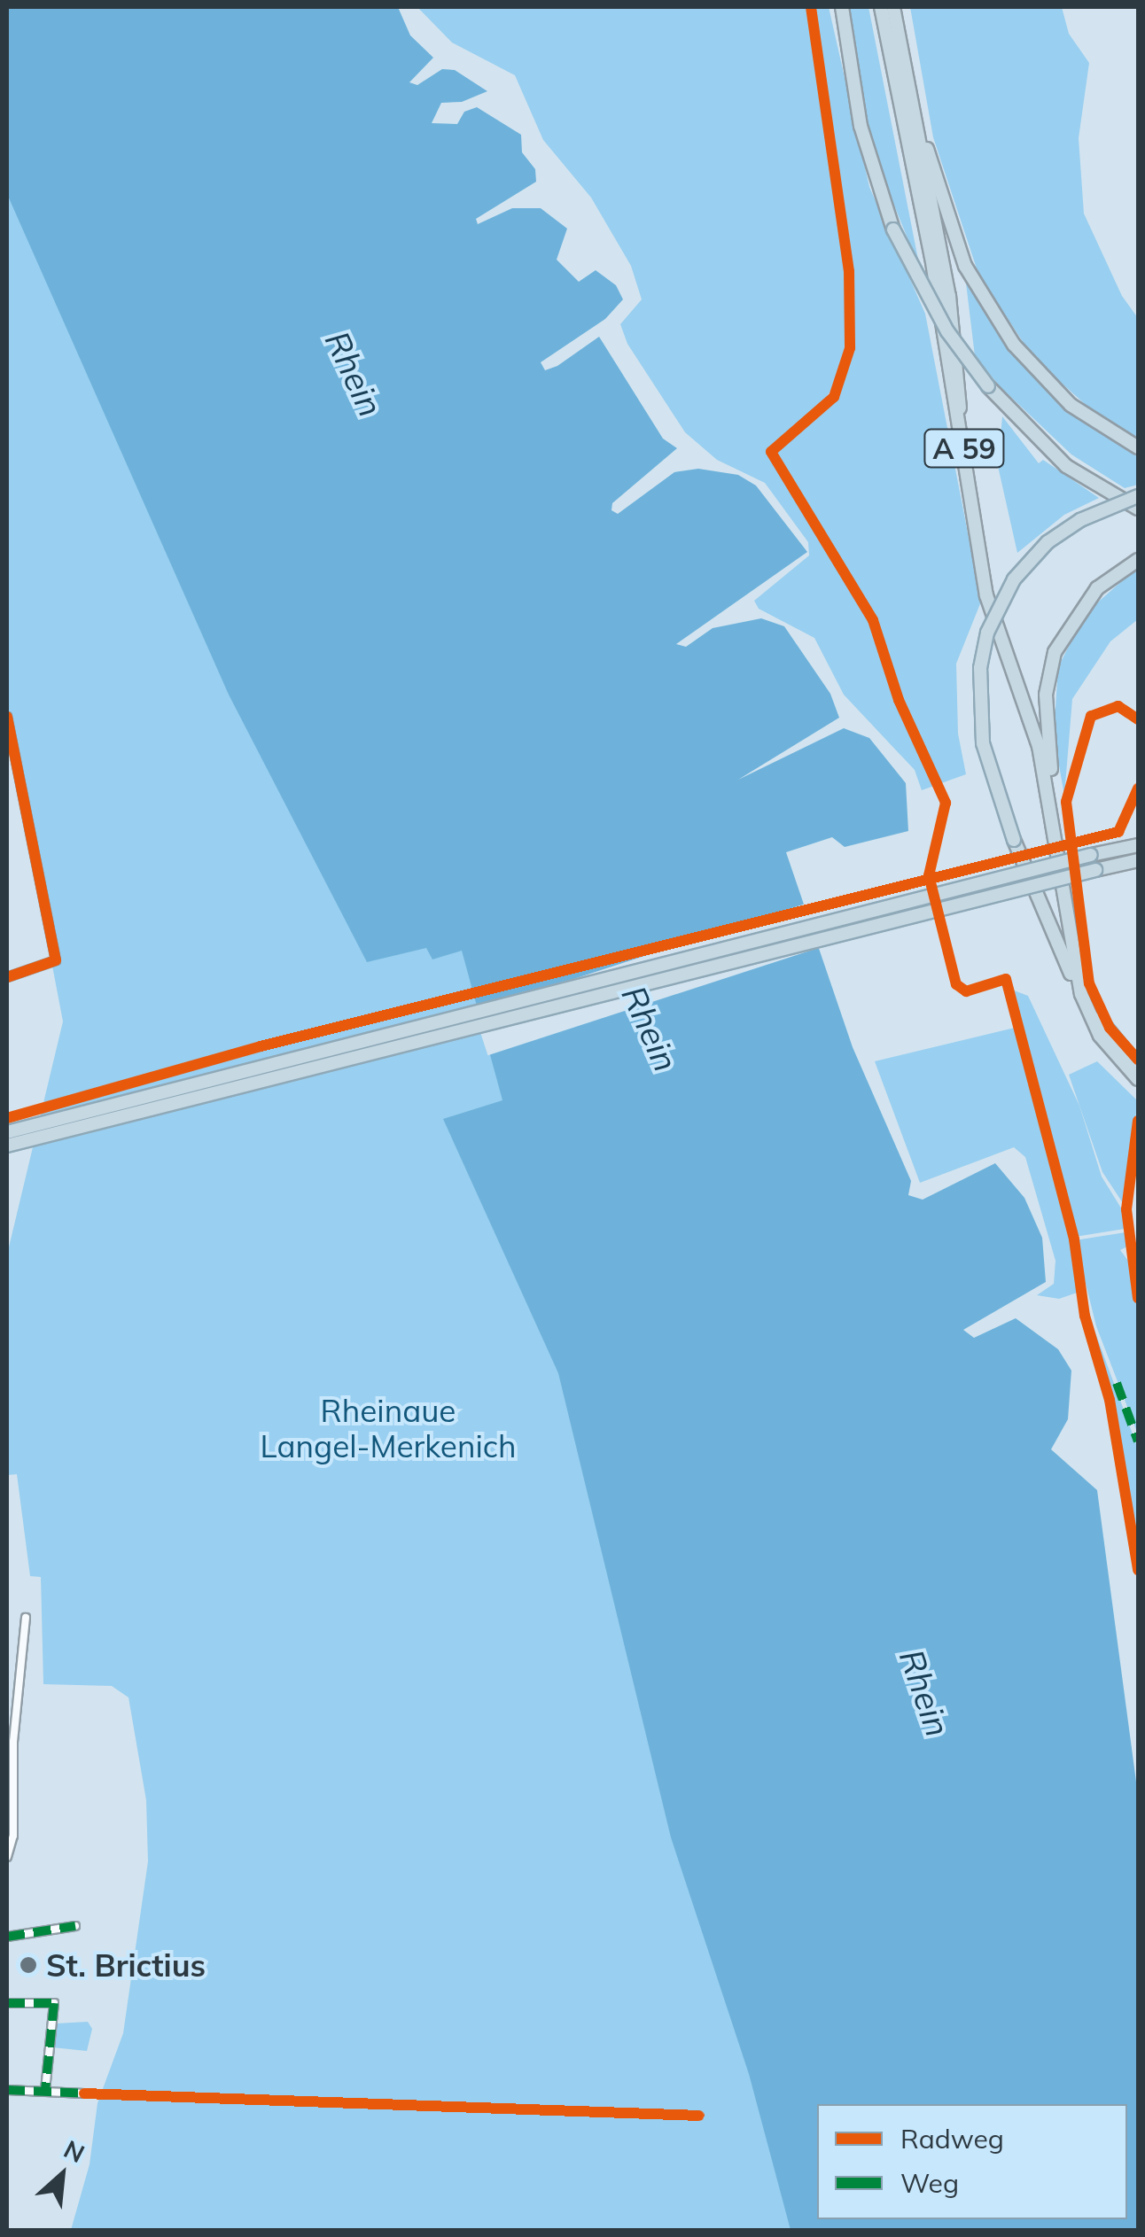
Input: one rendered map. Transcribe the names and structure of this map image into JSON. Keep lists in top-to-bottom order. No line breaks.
{"streets":{"highway":["A 59"]},"water":["Rhein"],"parks":["Rheinaue Langel-Merkenich"],"places":["St. Brictius"],"legend":["Radweg","Weg"],"north":"top right"}
